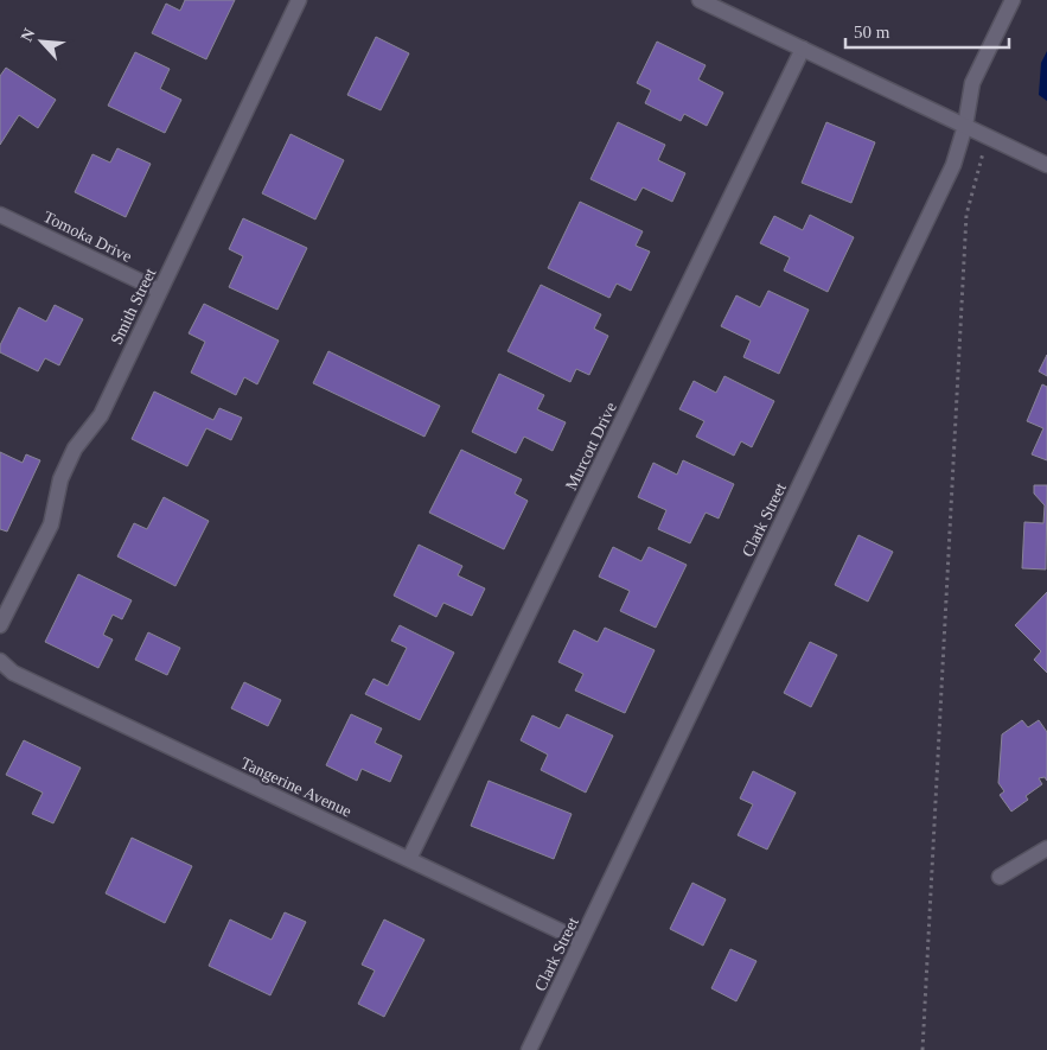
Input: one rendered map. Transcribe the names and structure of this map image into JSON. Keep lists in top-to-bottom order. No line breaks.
{"streets":{"street":["Tomoka Drive","Smith Street","Murcott Drive","Clark Street","Tangerine Avenue"]},"crossings":[["Tomoka Drive","Smith Street"],["Murcott Drive","Tangerine Avenue"],["Clark Street","Tangerine Avenue"]],"scale_bar":"50 m","north":"top left"}
